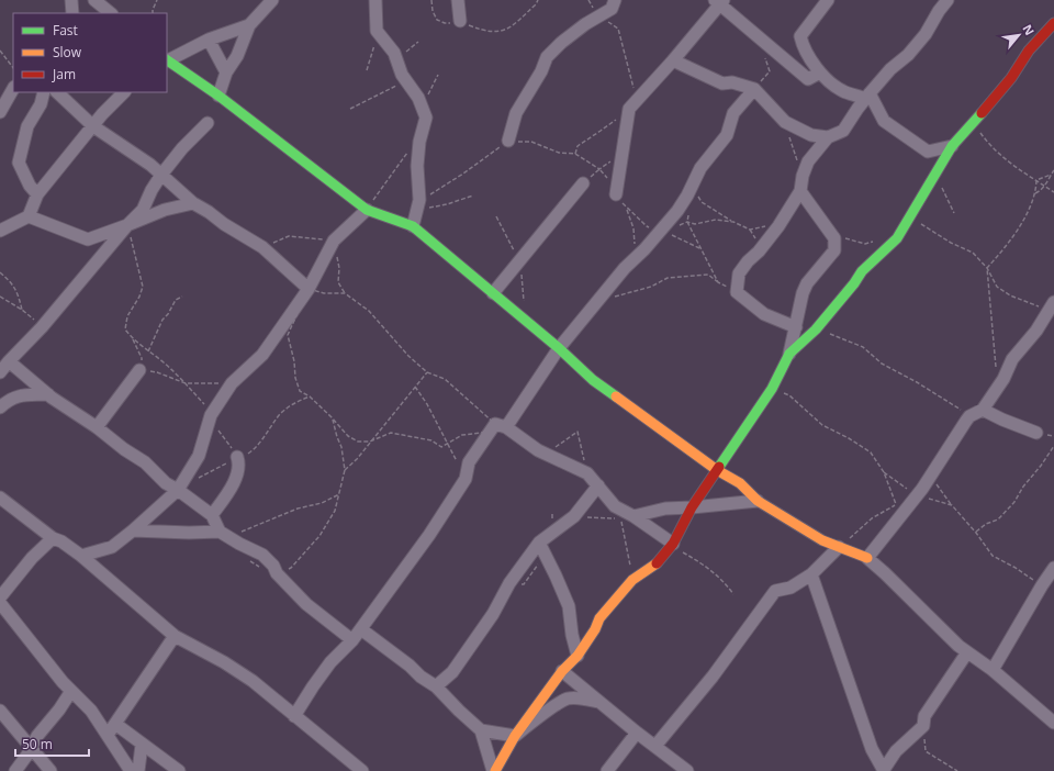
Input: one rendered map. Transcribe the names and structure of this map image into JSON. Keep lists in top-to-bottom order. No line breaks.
{"legend":["Fast","Slow","Jam"],"scale_bar":"50 m","north":"top right"}
